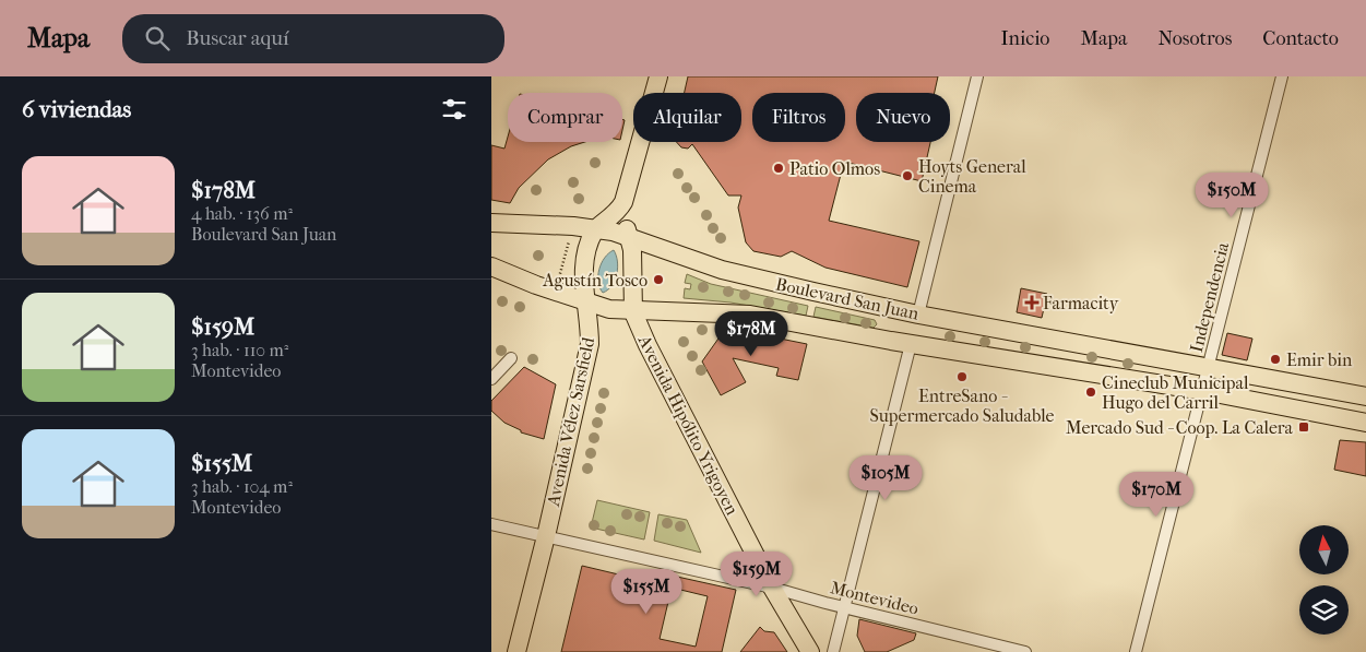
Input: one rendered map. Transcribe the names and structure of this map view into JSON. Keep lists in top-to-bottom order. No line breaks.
{"streets":{"main road":["Boulevard San Juan","Avenida Vélez Sarsfield","Avenida Hipólito Yrigoyen"],"street":["Independencia","Montevideo"]},"crossings":[["Independencia","Boulevard San Juan"],["Boulevard San Juan","Avenida Vélez Sarsfield"],["Boulevard San Juan","Avenida Hipólito Yrigoyen"],["Avenida Vélez Sarsfield","Montevideo"],["Avenida Hipólito Yrigoyen","Montevideo"]],"places":{"other":["Patio Olmos","Hoyts General Cinema","Agustín Tosco","Emir bin","EntreSano - Supermercado Saludable","Cineclub Municipal Hugo del Carril"],"health":["Farmacity"],"transit":["Mercado Sud - Coop. La Calera"]},"north":"top","page":{"header":"Mapa","search":"Buscar aquí","nav":["Inicio","Mapa","Nosotros","Contacto"],"heading":"6 viviendas","chip":["Comprar","Alquilar","Filtros","Nuevo"],"list":[{"name":"$178M","note":"4 hab. · 136 m² · Boulevard San Juan"},{"name":"$159M","note":"3 hab. · 110 m² · Montevideo"},{"name":"$155M","note":"3 hab. · 104 m² · Montevideo"}],"price":["$150M","$178M","$105M","$170M","$159M","$155M"]}}
